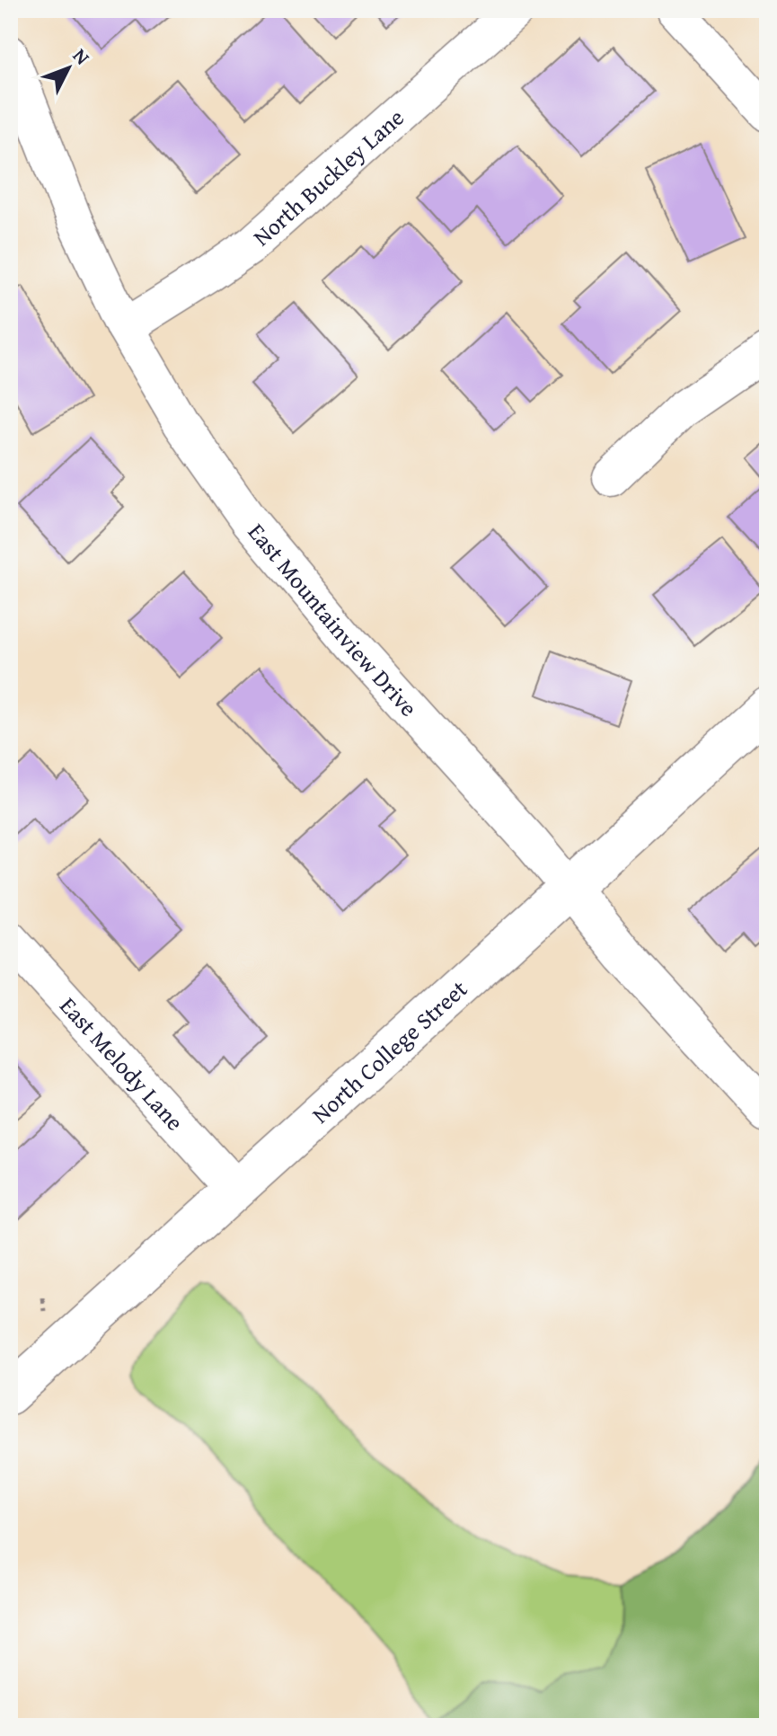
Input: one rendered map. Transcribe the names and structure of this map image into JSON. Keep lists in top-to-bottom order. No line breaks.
{"streets":{"main road":["East Mountainview Drive","North College Street"],"street":["North Buckley Lane","East Melody Lane"]},"crossings":[["North Buckley Lane","East Mountainview Drive"],["East Mountainview Drive","North College Street"],["North College Street","East Melody Lane"]],"north":"top right"}
